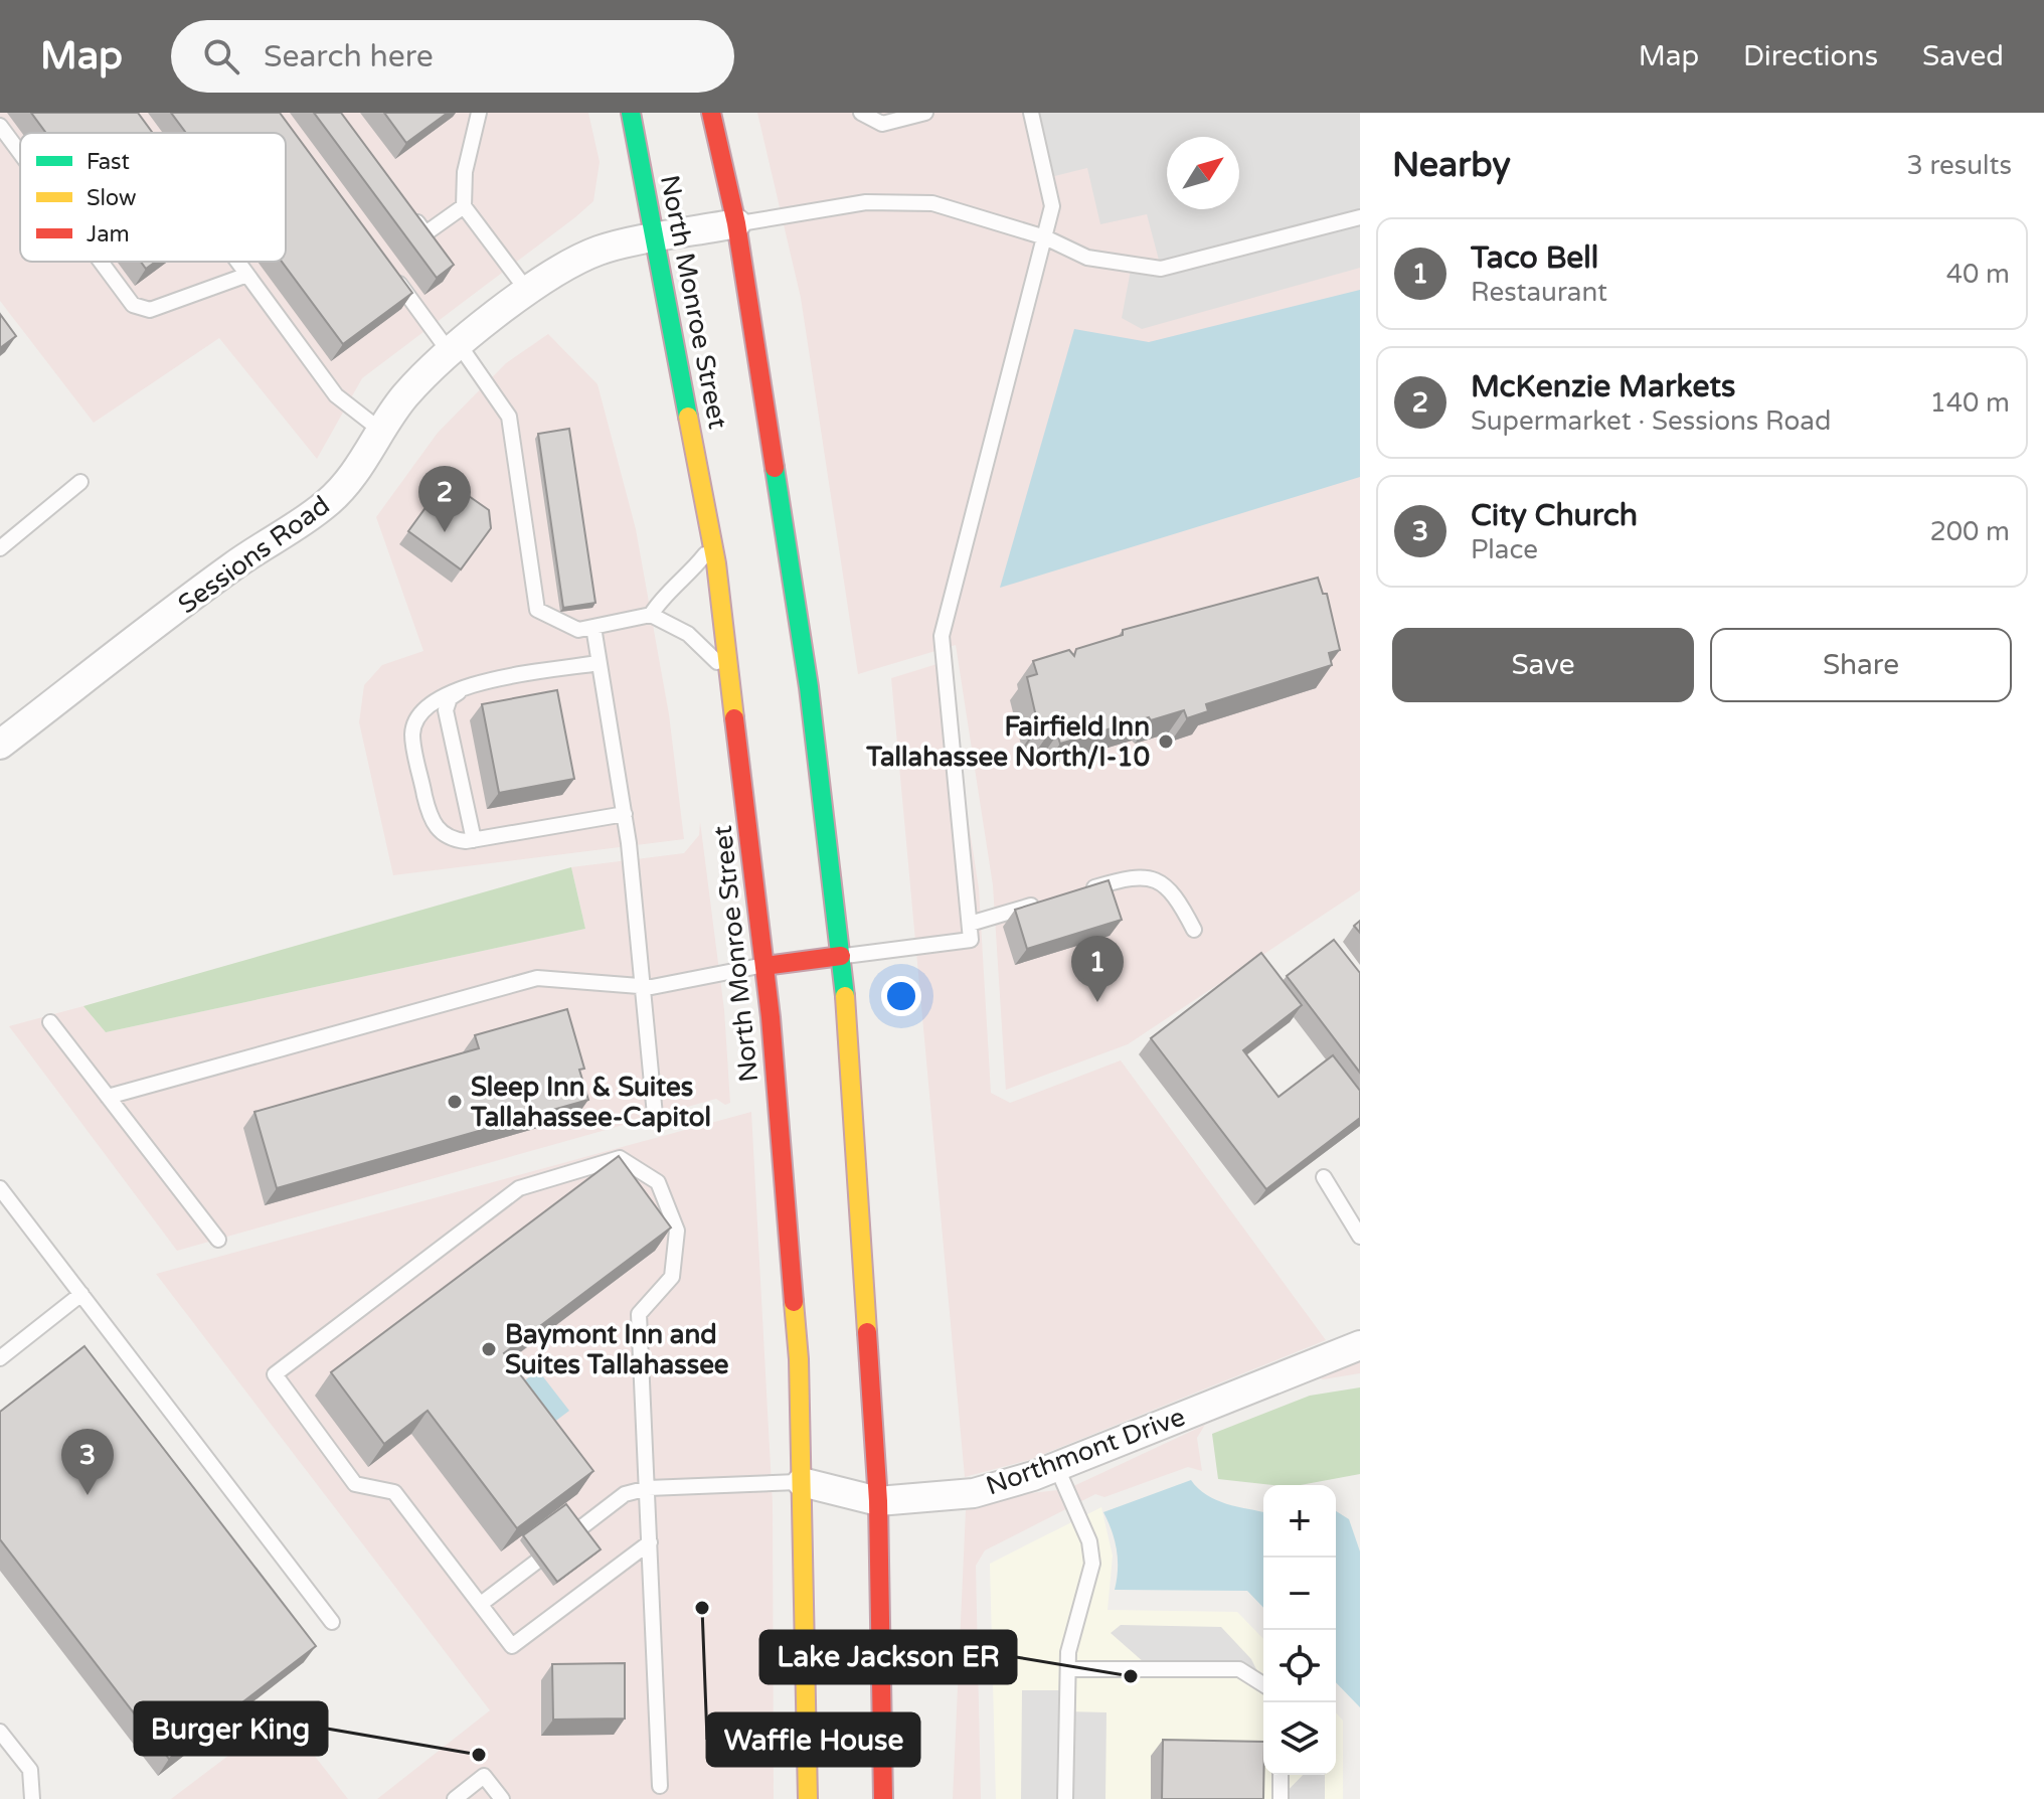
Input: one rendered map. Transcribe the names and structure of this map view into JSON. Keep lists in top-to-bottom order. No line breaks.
{"streets":{"highway":["North Monroe Street"],"street":["Sessions Road","Northmont Drive"]},"crossings":[["North Monroe Street","Sessions Road"],["North Monroe Street","Northmont Drive"]],"places":["Fairfield Inn Tallahassee North/I-10","Sleep Inn & Suites Tallahassee-Capitol","Baymont Inn and Suites Tallahassee","Waffle House","Lake Jackson ER","Burger King"],"legend":["Fast","Slow","Jam"],"north":"top right","page":{"header":"Map","search":"Search here","nav":["Map","Directions","Saved"],"heading":["Nearby","3 results"],"list":[{"mark":"1","name":"Taco Bell","note":"Restaurant","value":"40 m"},{"mark":"2","name":"McKenzie Markets","note":"Supermarket · Sessions Road","value":"140 m"},{"mark":"3","name":"City Church","note":"Place","value":"200 m"}],"pins":["2","1","3"],"buttons":["Save","Share"],"map_buttons":["+","−"]}}
